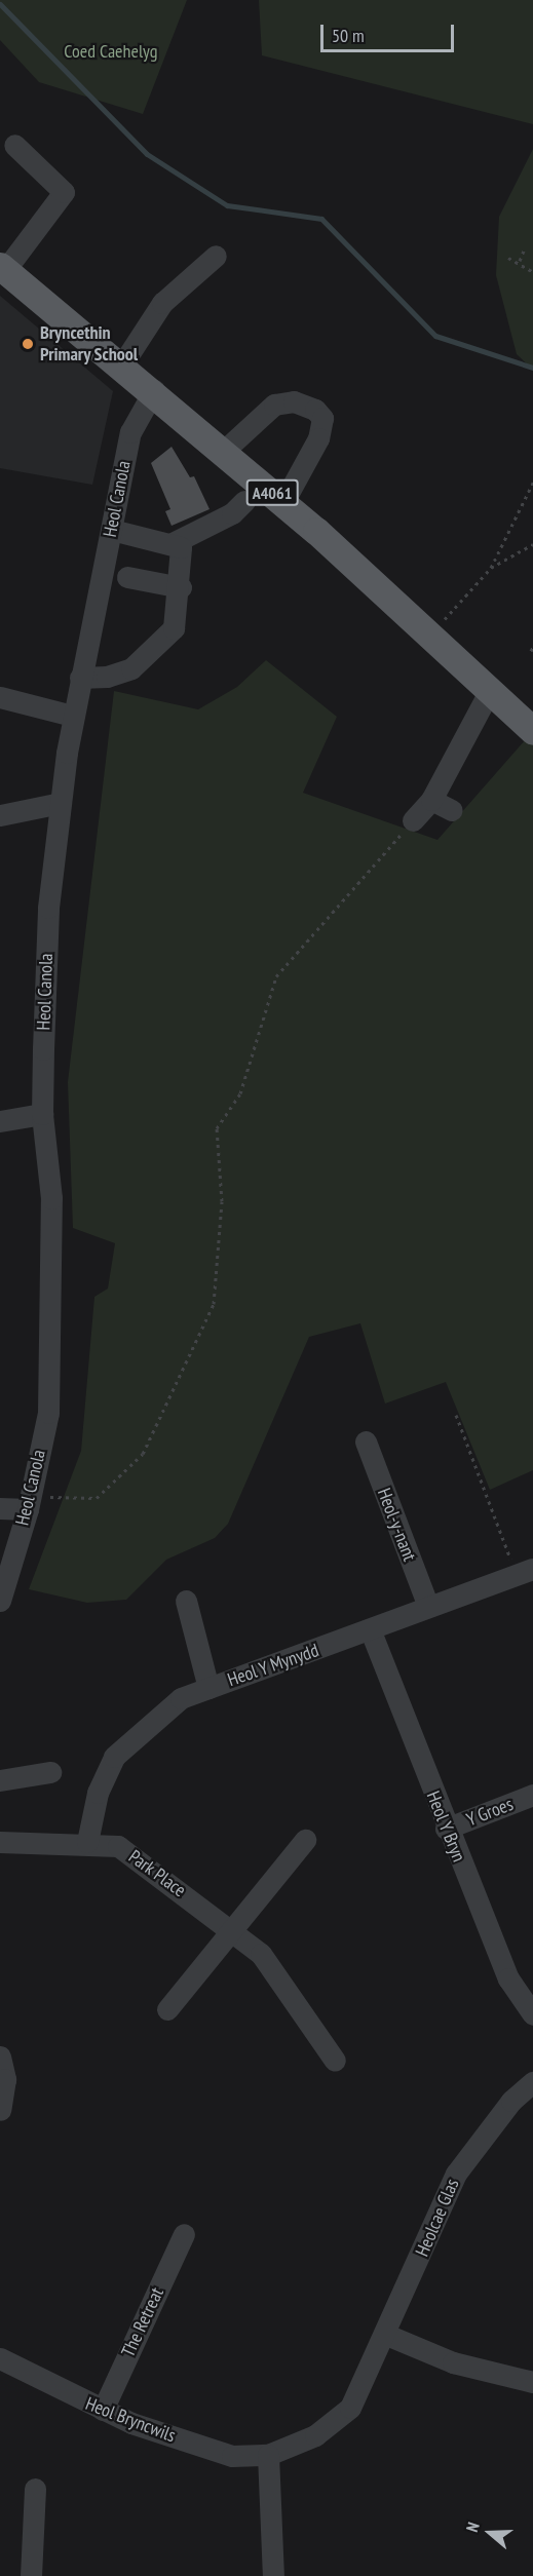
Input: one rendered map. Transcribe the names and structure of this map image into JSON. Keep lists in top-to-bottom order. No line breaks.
{"streets":{"main road":["A4061"],"street":["Heol Canola","Heol-y-nant","Heol Y Mynydd","Y Groes","Heol Y Bryn","Park Place","Heolcae Glas","The Retreat","Heol Bryncwils"]},"crossings":[["A4061","Heol Canola"],["Heol-y-nant","Heol Y Mynydd"],["Heol Y Mynydd","Heol Y Bryn"],["Heol Y Mynydd","Park Place"],["Y Groes","Heol Y Bryn"],["Heolcae Glas","Heol Bryncwils"],["The Retreat","Heol Bryncwils"]],"parks":["Coed Caehelyg"],"places":["Bryncethin Primary School"],"scale_bar":"50 m","north":"left"}
